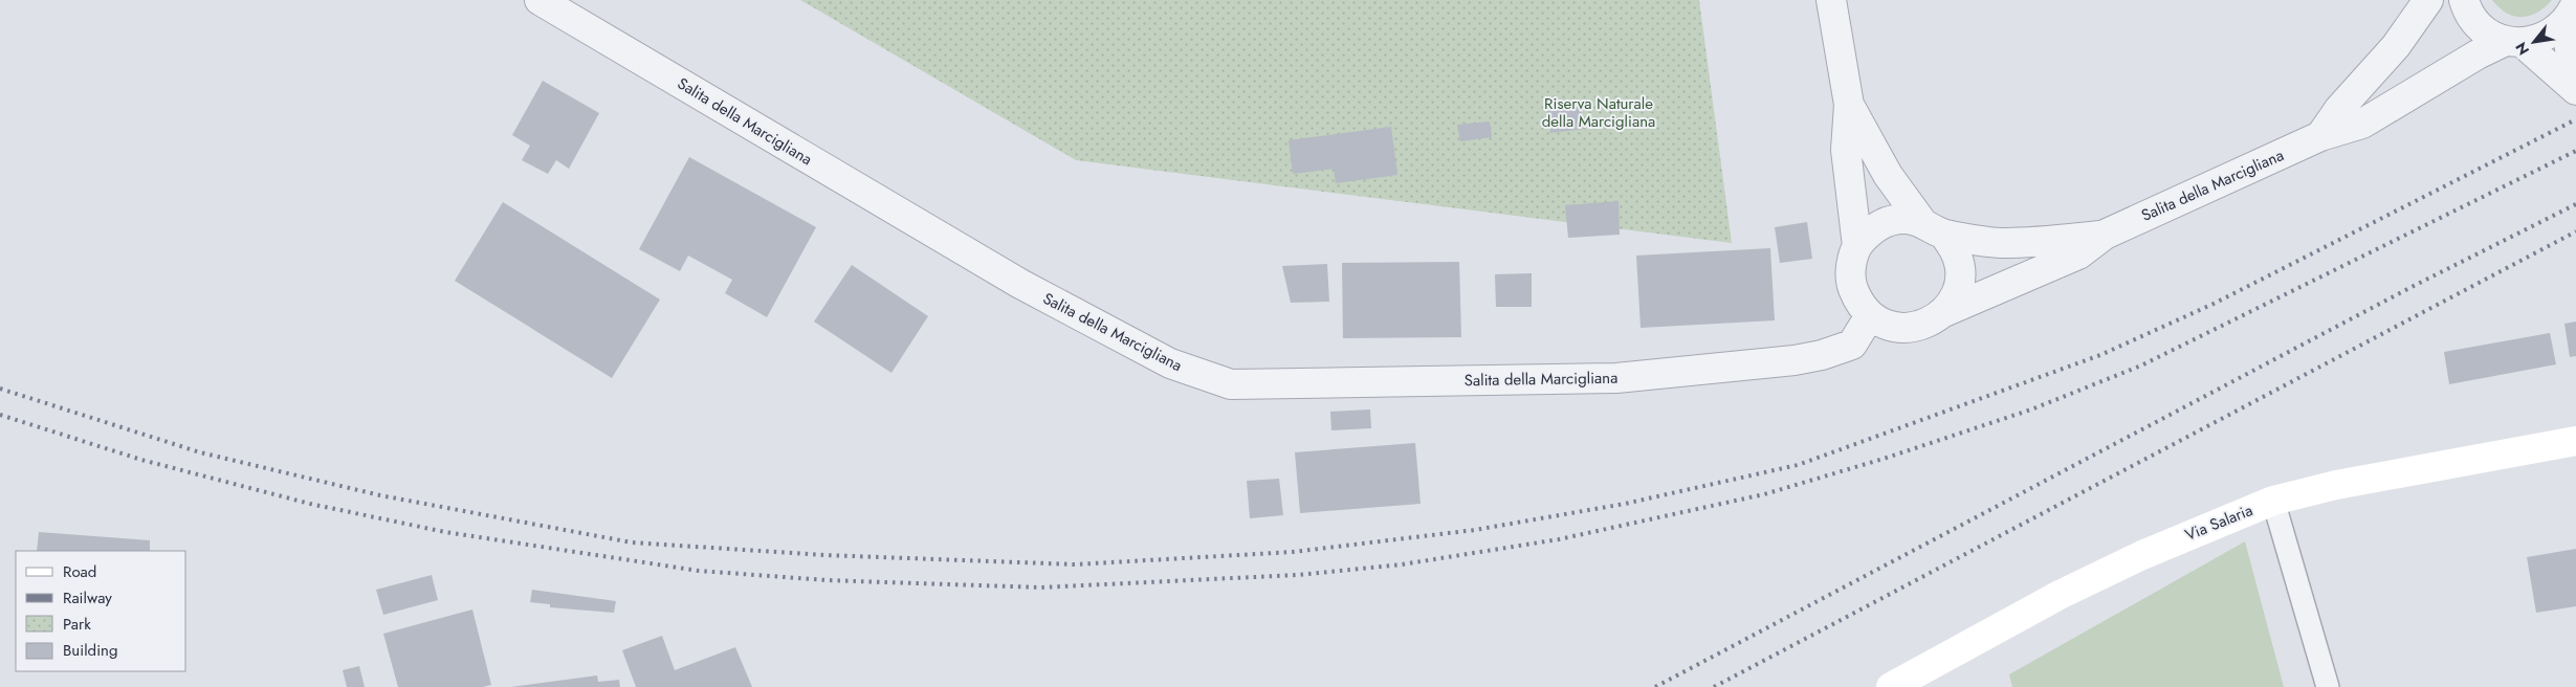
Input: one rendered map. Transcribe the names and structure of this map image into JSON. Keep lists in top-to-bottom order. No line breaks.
{"streets":{"street":["Salita della Marcigliana","Via Salaria"]},"parks":["Riserva Naturale della Marcigliana"],"legend":["Road","Railway","Park","Building"],"north":"bottom left"}
